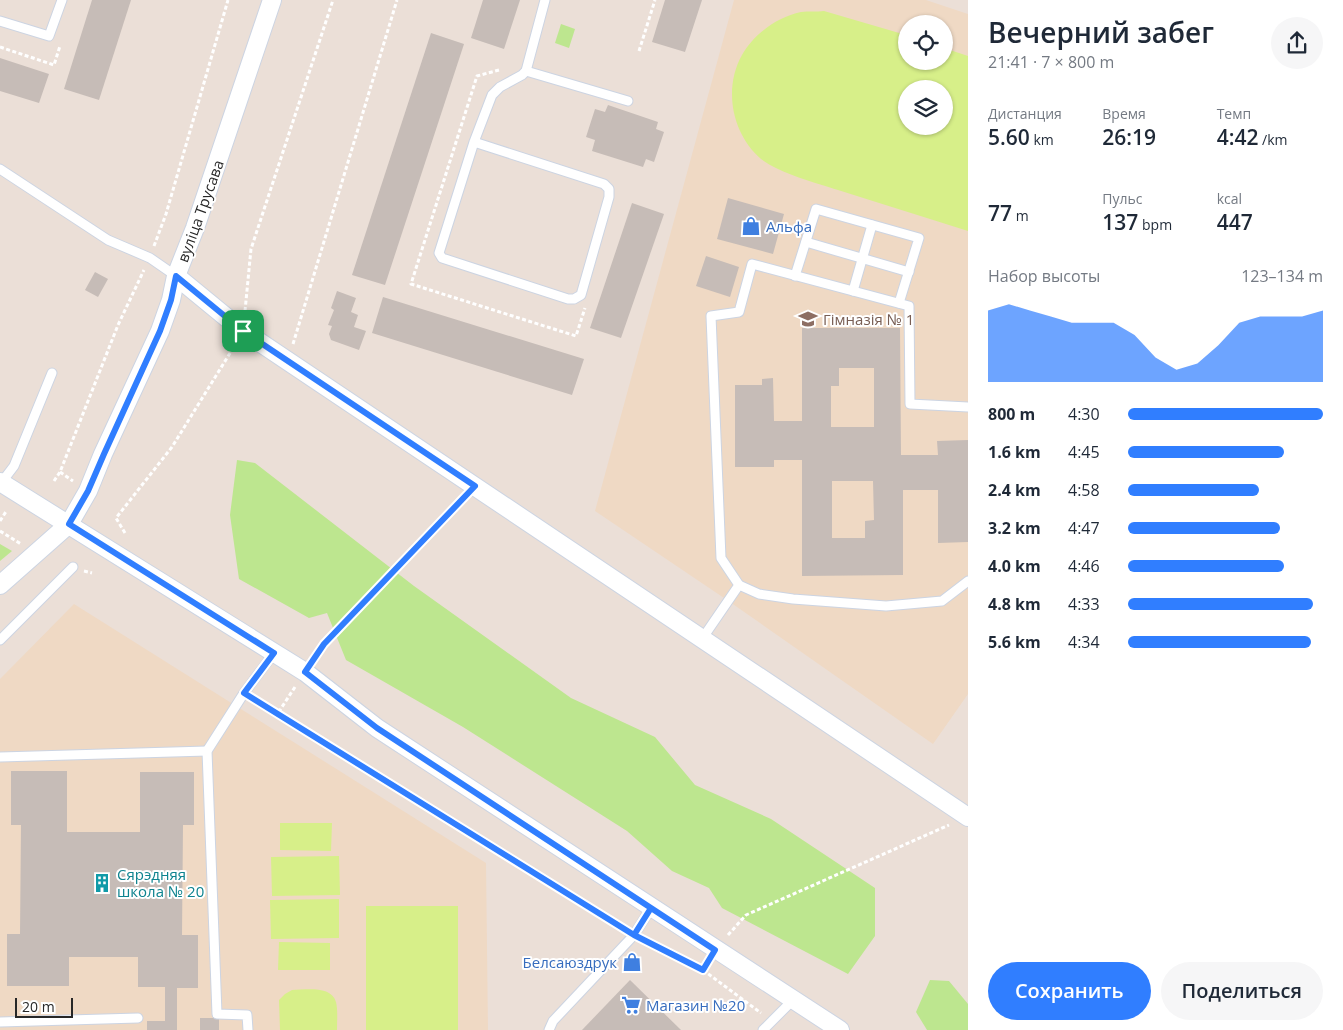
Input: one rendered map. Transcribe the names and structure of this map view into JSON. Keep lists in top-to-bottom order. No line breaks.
{"streets":{"street":["вуліца Трусава"]},"places":{"shop":["Альфа","Белсаюздрук"],"school or university":["Гімназія № 1"],"building":["Сярэдняя школа № 20"],"supermarket":["Магазин №20"]},"scale_bar":"20 m","page":{"heading":["Вечерний забег","21:41 · 7 × 800 m"],"stats":[["Дистанция","5.60 km"],["Время","26:19"],["Темп","4:42 /km"],["77 m"],["Пульс","137 bpm"],["kcal","447"]],"chart":["Набор высоты","123–134 m"],"list":[{"name":"800 m","note":"4:30"},{"name":"1.6 km","note":"4:45"},{"name":"2.4 km","note":"4:58"},{"name":"3.2 km","note":"4:47"},{"name":"4.0 km","note":"4:46"},{"name":"4.8 km","note":"4:33"},{"name":"5.6 km","note":"4:34"}],"buttons":["Сохранить","Поделиться"],"scale":"20 m"}}
